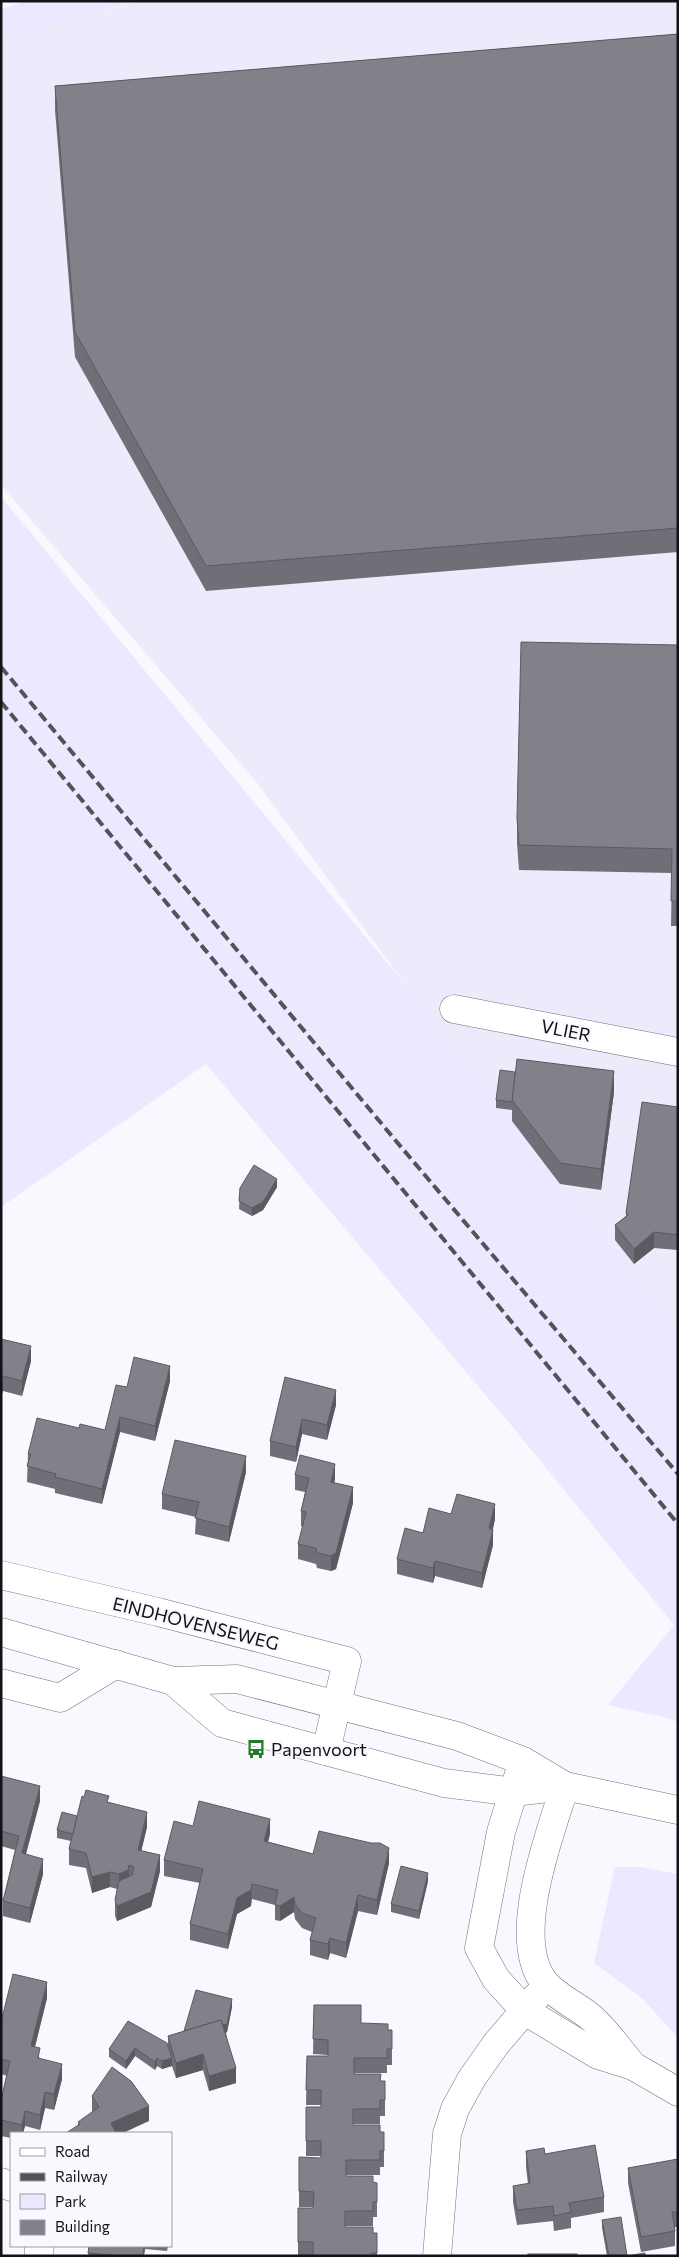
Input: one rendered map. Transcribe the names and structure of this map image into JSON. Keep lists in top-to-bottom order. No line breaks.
{"streets":{"street":["VLIER","EINDHOVENSEWEG"]},"places":{"bus stop":["Papenvoort"]},"legend":["Road","Railway","Park","Building"]}
